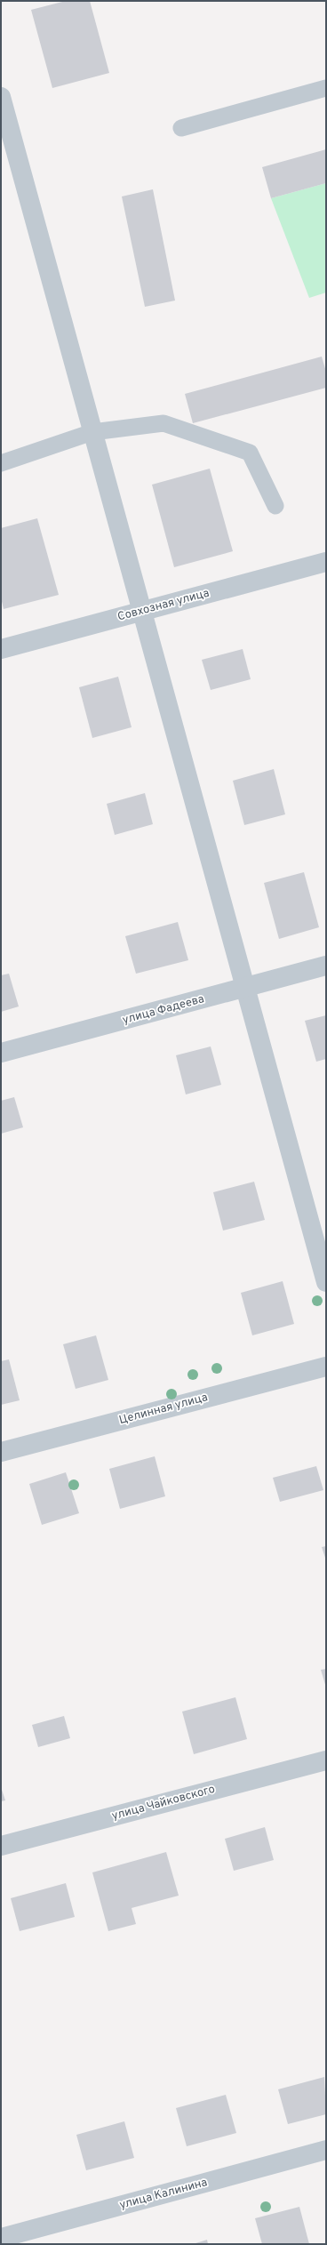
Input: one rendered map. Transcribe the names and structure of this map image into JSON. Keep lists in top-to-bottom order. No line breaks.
{"streets":{"street":["Совхозная улица","улица Фадеева","Целинная улица","улица Чайковского","улица Калинина"]}}
